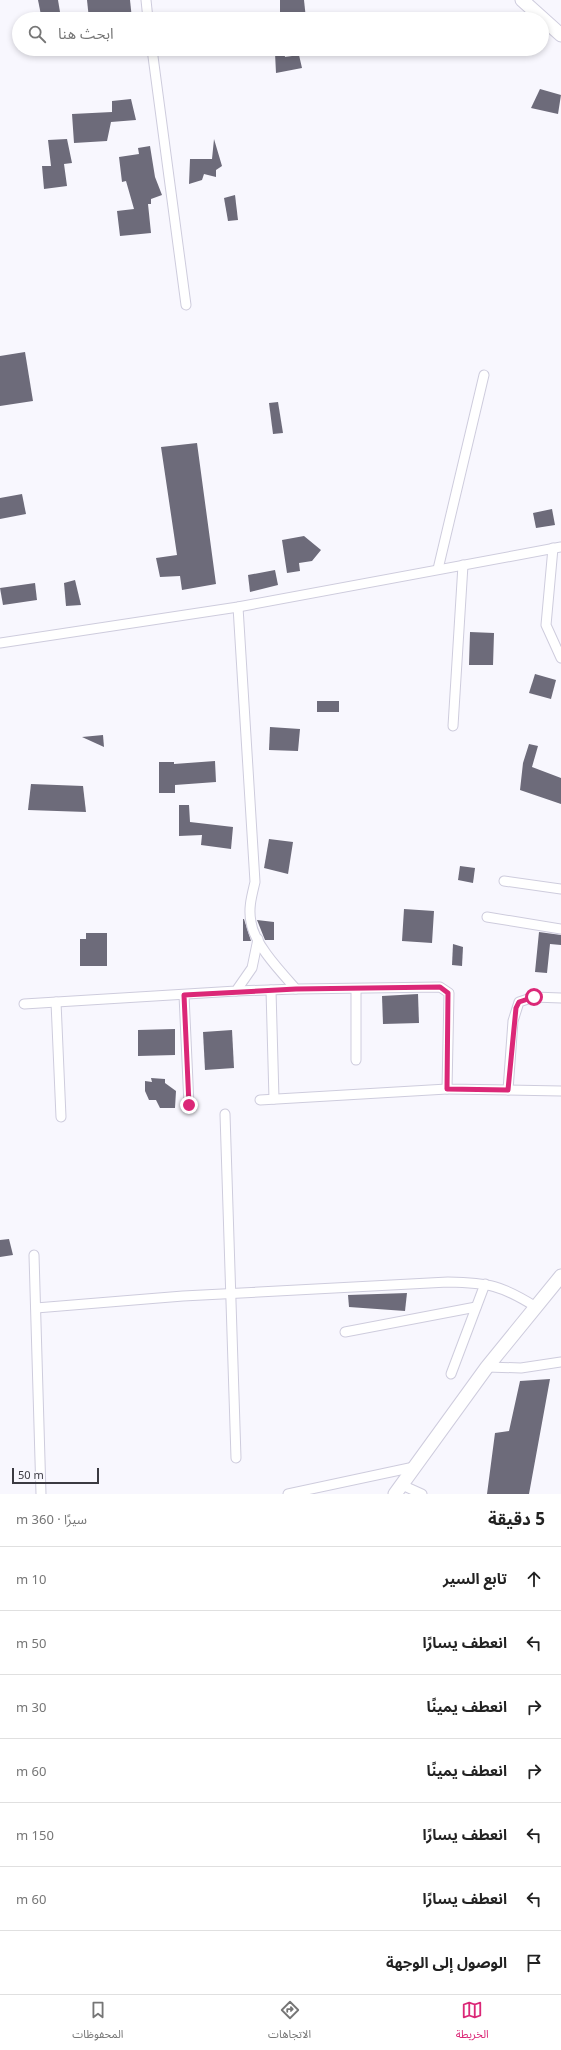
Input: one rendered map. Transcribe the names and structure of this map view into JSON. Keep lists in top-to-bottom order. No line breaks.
{"scale_bar":"50 m","page":{"search":"ابحث هنا","scale":"50 m","heading":["5 دقيقة","سيرًا · 360 m"],"list":[["تابع السير","10 m"],["انعطف يسارًا","50 m"],["انعطف يمينًا","30 m"],["انعطف يمينًا","60 m"],["انعطف يسارًا","150 m"],["انعطف يسارًا","60 m"],"الوصول إلى الوجهة"],"nav":["الخريطة","الاتجاهات","المحفوظات"]}}
